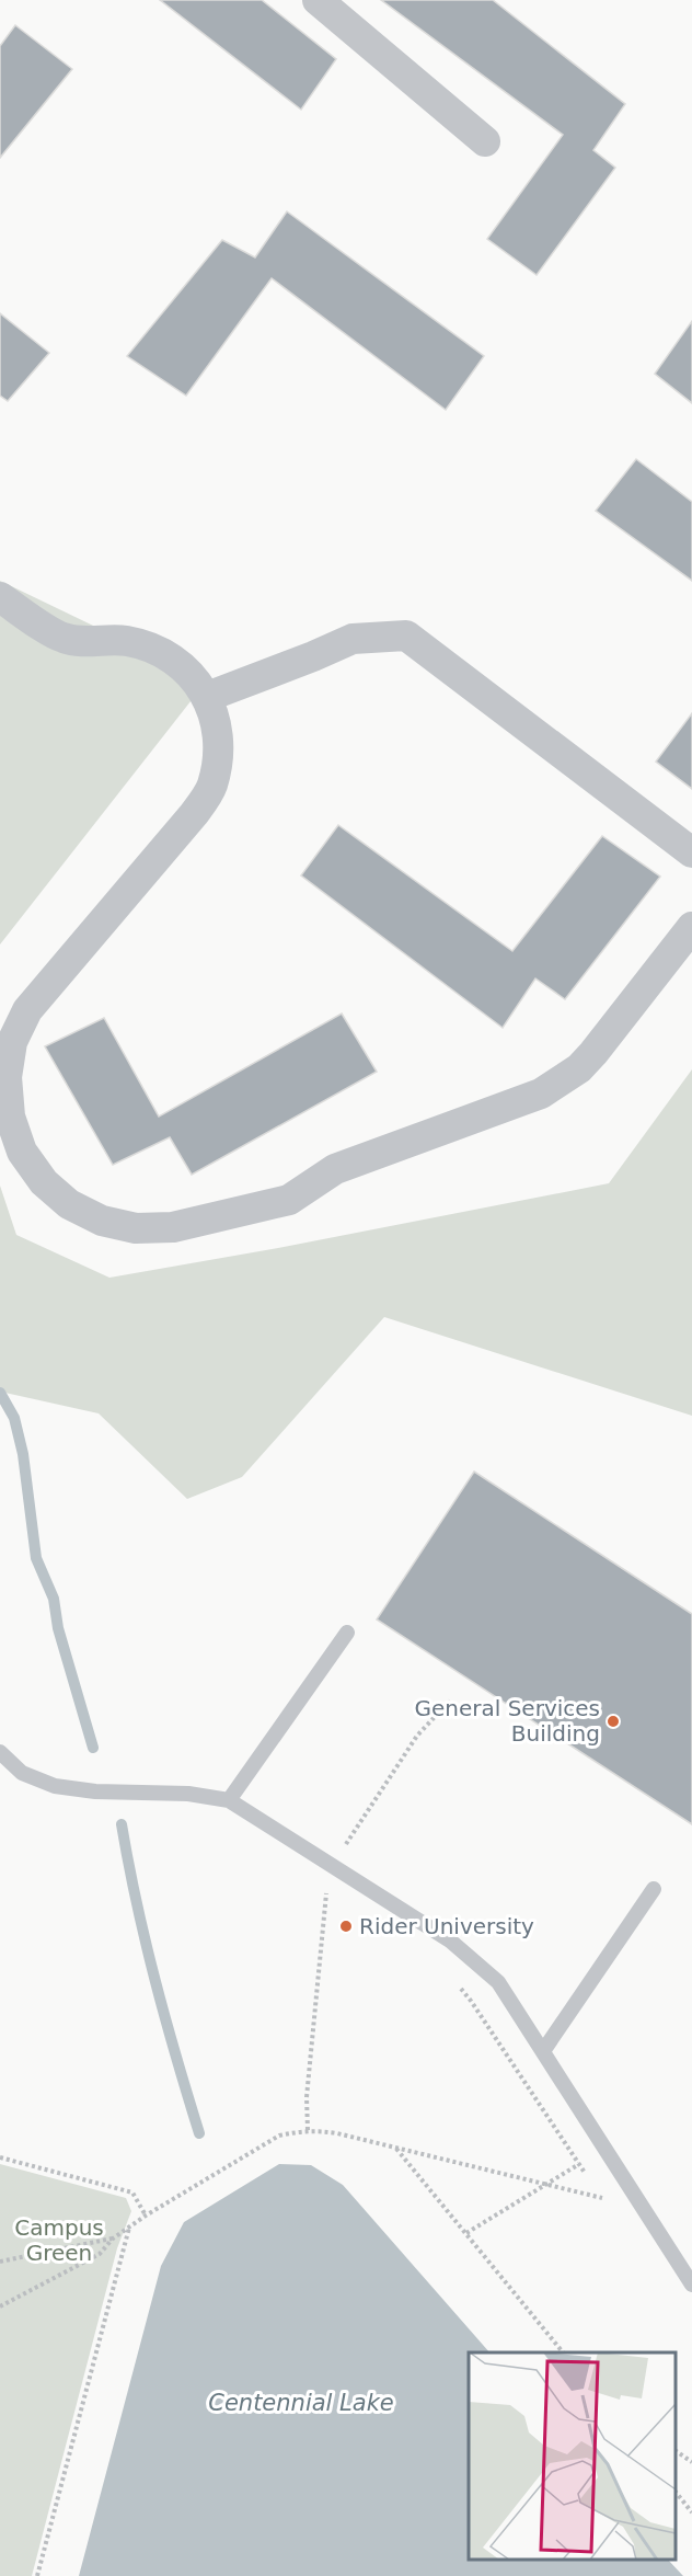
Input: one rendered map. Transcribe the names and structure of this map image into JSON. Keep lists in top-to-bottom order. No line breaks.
{"water":["Centennial Lake"],"parks":["Campus Green"],"places":["General Services Building","Rider University"]}
